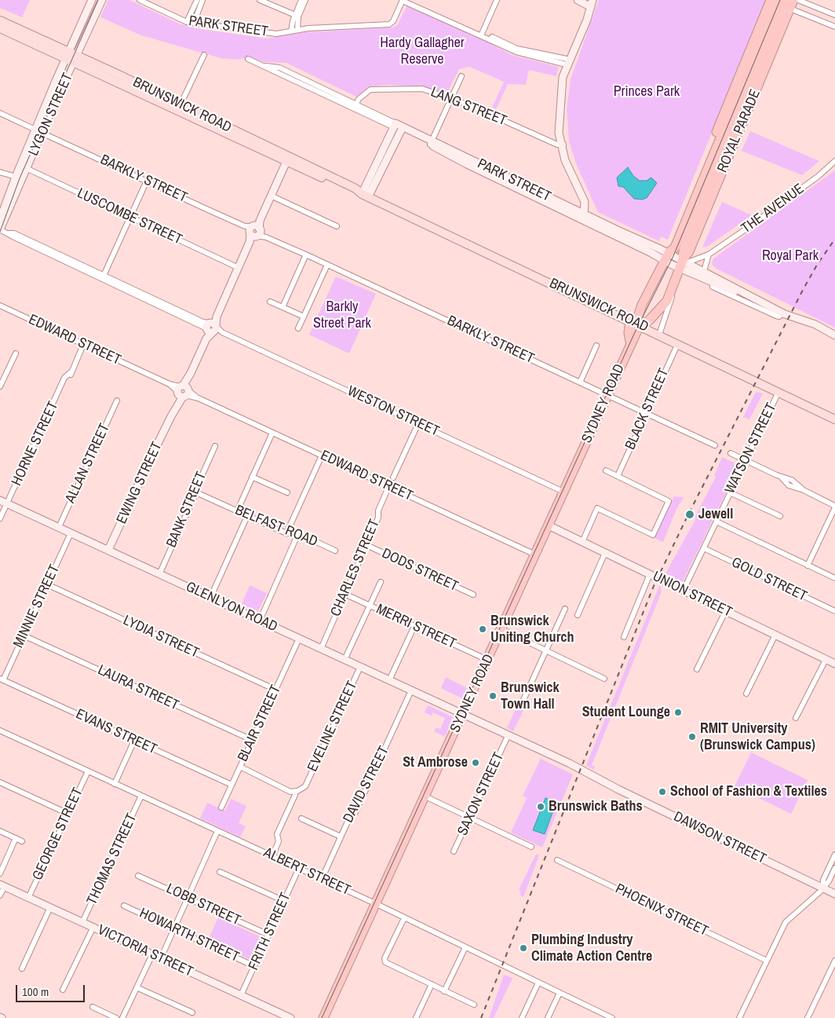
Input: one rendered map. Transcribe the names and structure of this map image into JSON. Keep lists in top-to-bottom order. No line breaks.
{"streets":{"highway":["ROYAL PARADE","SYDNEY ROAD"],"main road":["BRUNSWICK ROAD"],"street":["PARK STREET","LANG STREET","LYGON STREET","BARKLY STREET","THE AVENUE","LUSCOMBE STREET","EDWARD STREET","BLACK STREET","WESTON STREET","HORNE STREET","WATSON STREET","ALLAN STREET","EWING STREET","BANK STREET","BELFAST ROAD","CHARLES STREET","DODS STREET","GOLD STREET","UNION STREET","MINNIE STREET","GLENLYON ROAD","MERRI STREET","LYDIA STREET","LAURA STREET","BLAIR STREET","EVELINE STREET","EVANS STREET","DAVID STREET","SAXON STREET","GEORGE STREET","DAWSON STREET","THOMAS STREET","ALBERT STREET","LOBB STREET","PHOENIX STREET","FRITH STREET","HOWARTH STREET","VICTORIA STREET"]},"crossings":[["PARK STREET","LANG STREET"],["PARK STREET","ROYAL PARADE"],["PARK STREET","THE AVENUE"],["BRUNSWICK ROAD","LYGON STREET"],["BRUNSWICK ROAD","ROYAL PARADE"],["BRUNSWICK ROAD","SYDNEY ROAD"],["BRUNSWICK ROAD","BLACK STREET"],["BRUNSWICK ROAD","WATSON STREET"],["BRUNSWICK ROAD","EWING STREET"],["LYGON STREET","BARKLY STREET"],["LYGON STREET","LUSCOMBE STREET"],["LYGON STREET","WESTON STREET"],["ROYAL PARADE","THE AVENUE"],["ROYAL PARADE","SYDNEY ROAD"],["BARKLY STREET","SYDNEY ROAD"],["BARKLY STREET","BLACK STREET"],["BARKLY STREET","EWING STREET"],["LUSCOMBE STREET","EWING STREET"],["EDWARD STREET","SYDNEY ROAD"],["EDWARD STREET","HORNE STREET"],["EDWARD STREET","EWING STREET"],["EDWARD STREET","CHARLES STREET"],["SYDNEY ROAD","WESTON STREET"],["SYDNEY ROAD","UNION STREET"],["SYDNEY ROAD","GLENLYON ROAD"],["SYDNEY ROAD","MERRI STREET"],["SYDNEY ROAD","DAWSON STREET"],["SYDNEY ROAD","ALBERT STREET"],["WESTON STREET","EWING STREET"],["HORNE STREET","GLENLYON ROAD"],["WATSON STREET","GOLD STREET"],["WATSON STREET","UNION STREET"],["ALLAN STREET","GLENLYON ROAD"],["EWING STREET","GLENLYON ROAD"],["BANK STREET","BELFAST ROAD"],["BANK STREET","GLENLYON ROAD"],["CHARLES STREET","DODS STREET"],["CHARLES STREET","GLENLYON ROAD"],["CHARLES STREET","MERRI STREET"],["MINNIE STREET","GLENLYON ROAD"],["MINNIE STREET","LYDIA STREET"],["MINNIE STREET","LAURA STREET"],["MINNIE STREET","EVANS STREET"],["GLENLYON ROAD","BLAIR STREET"],["GLENLYON ROAD","EVELINE STREET"],["GLENLYON ROAD","DAVID STREET"],["GLENLYON ROAD","DAWSON STREET"],["LYDIA STREET","BLAIR STREET"],["LAURA STREET","BLAIR STREET"],["BLAIR STREET","EVANS STREET"],["DAVID STREET","ALBERT STREET"],["SAXON STREET","DAWSON STREET"],["GEORGE STREET","ALBERT STREET"],["GEORGE STREET","VICTORIA STREET"],["THOMAS STREET","ALBERT STREET"],["THOMAS STREET","VICTORIA STREET"],["ALBERT STREET","FRITH STREET"],["LOBB STREET","FRITH STREET"],["FRITH STREET","HOWARTH STREET"],["FRITH STREET","VICTORIA STREET"]],"parks":["Hardy Gallagher Reserve","Princes Park","Royal Park","Barkly Street Park"],"places":["Jewell","Brunswick Uniting Church","Brunswick Town Hall","Student Lounge","RMIT University (Brunswick Campus)","St Ambrose","School of Fashion & Textiles","Brunswick Baths","Plumbing Industry Climate Action Centre"],"scale_bar":"100 m"}
